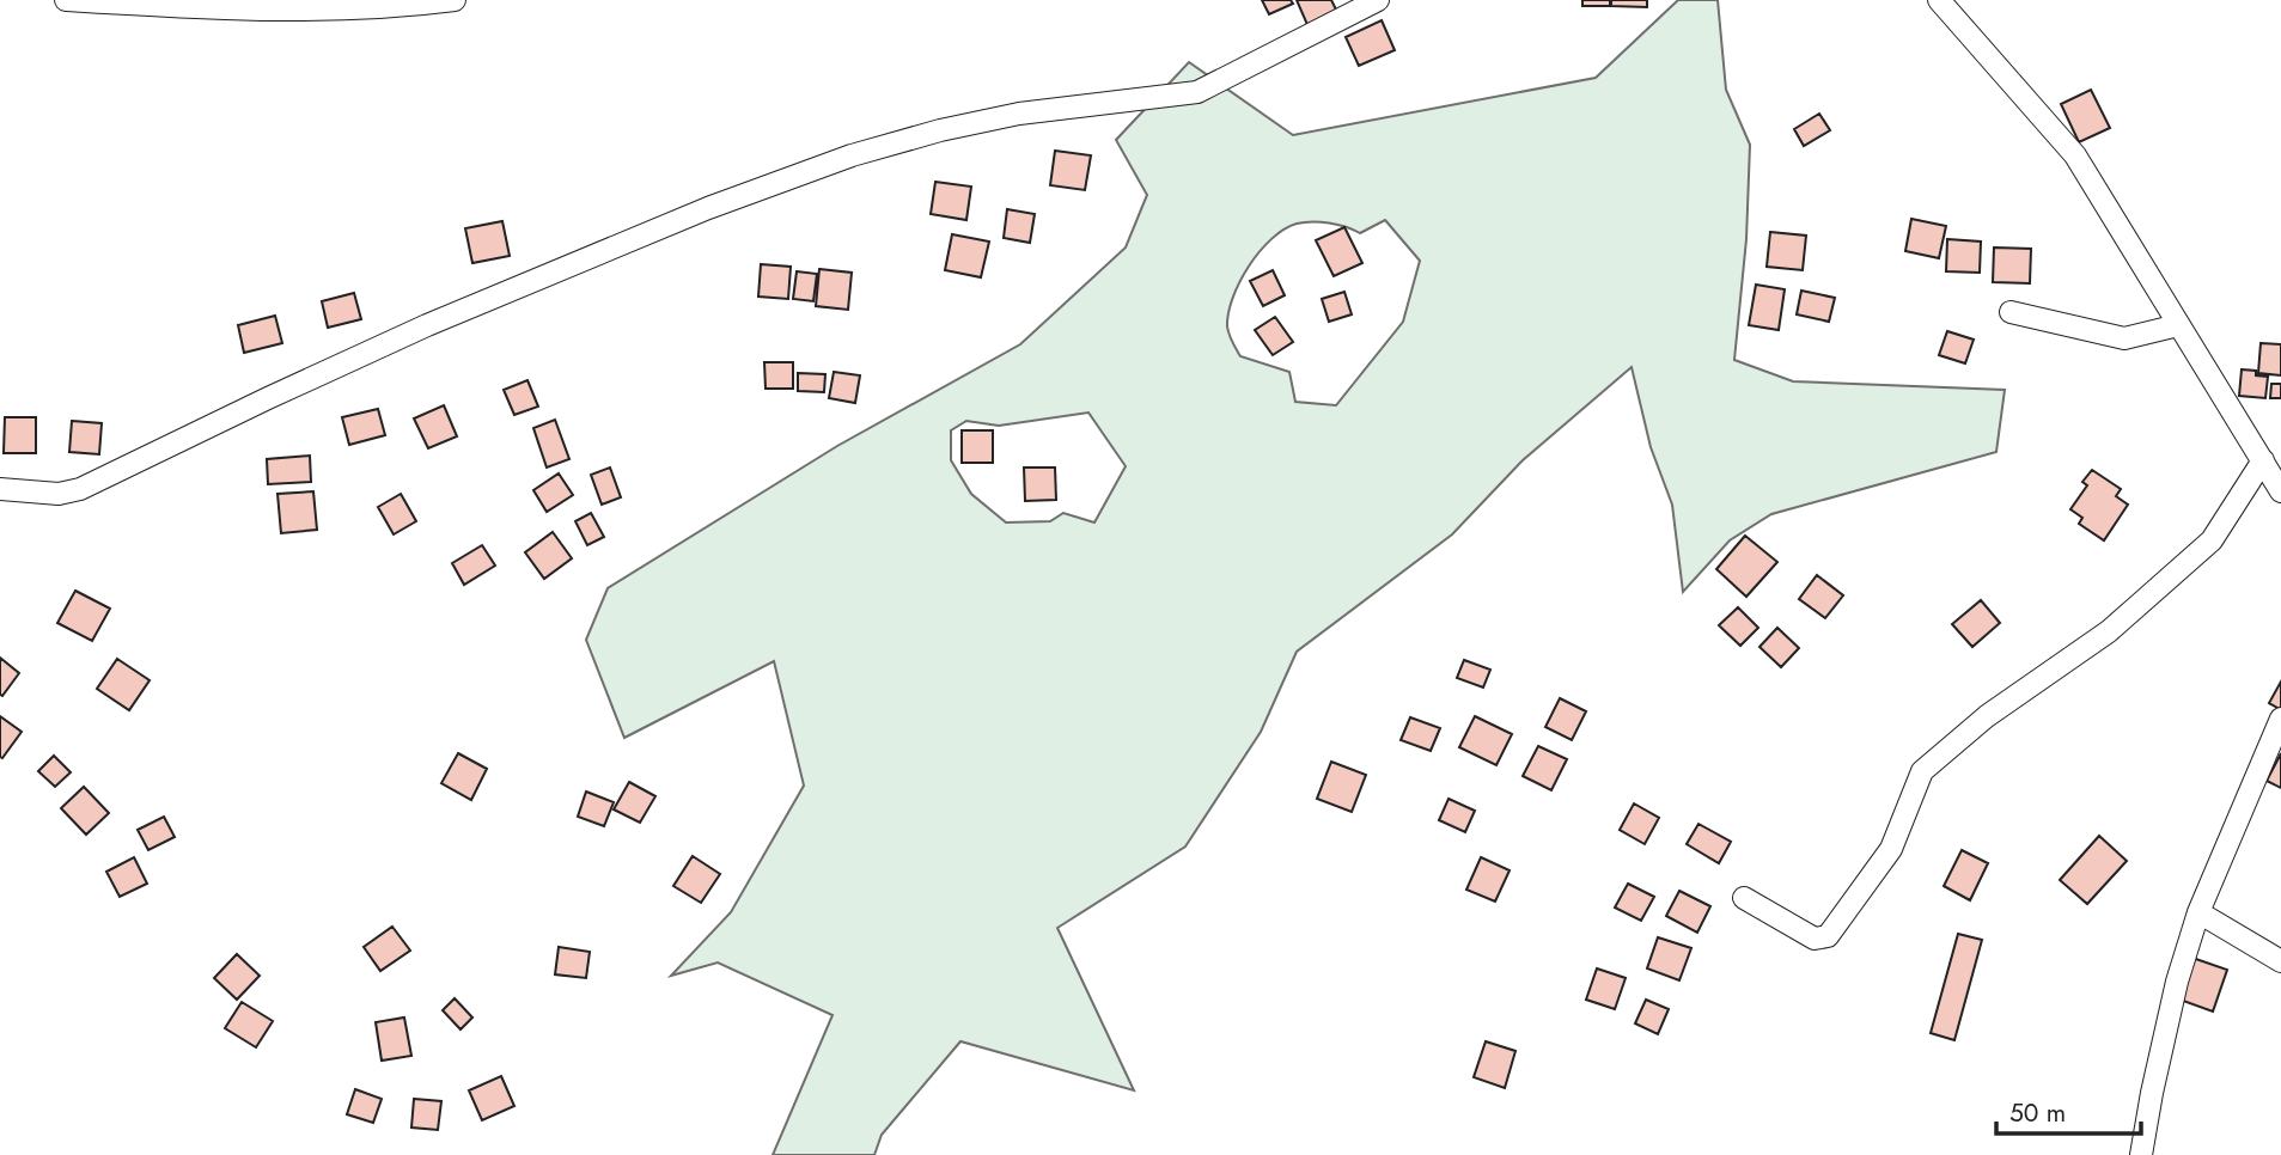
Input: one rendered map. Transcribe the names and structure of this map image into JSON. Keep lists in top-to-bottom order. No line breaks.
{"scale_bar":"50 m"}
